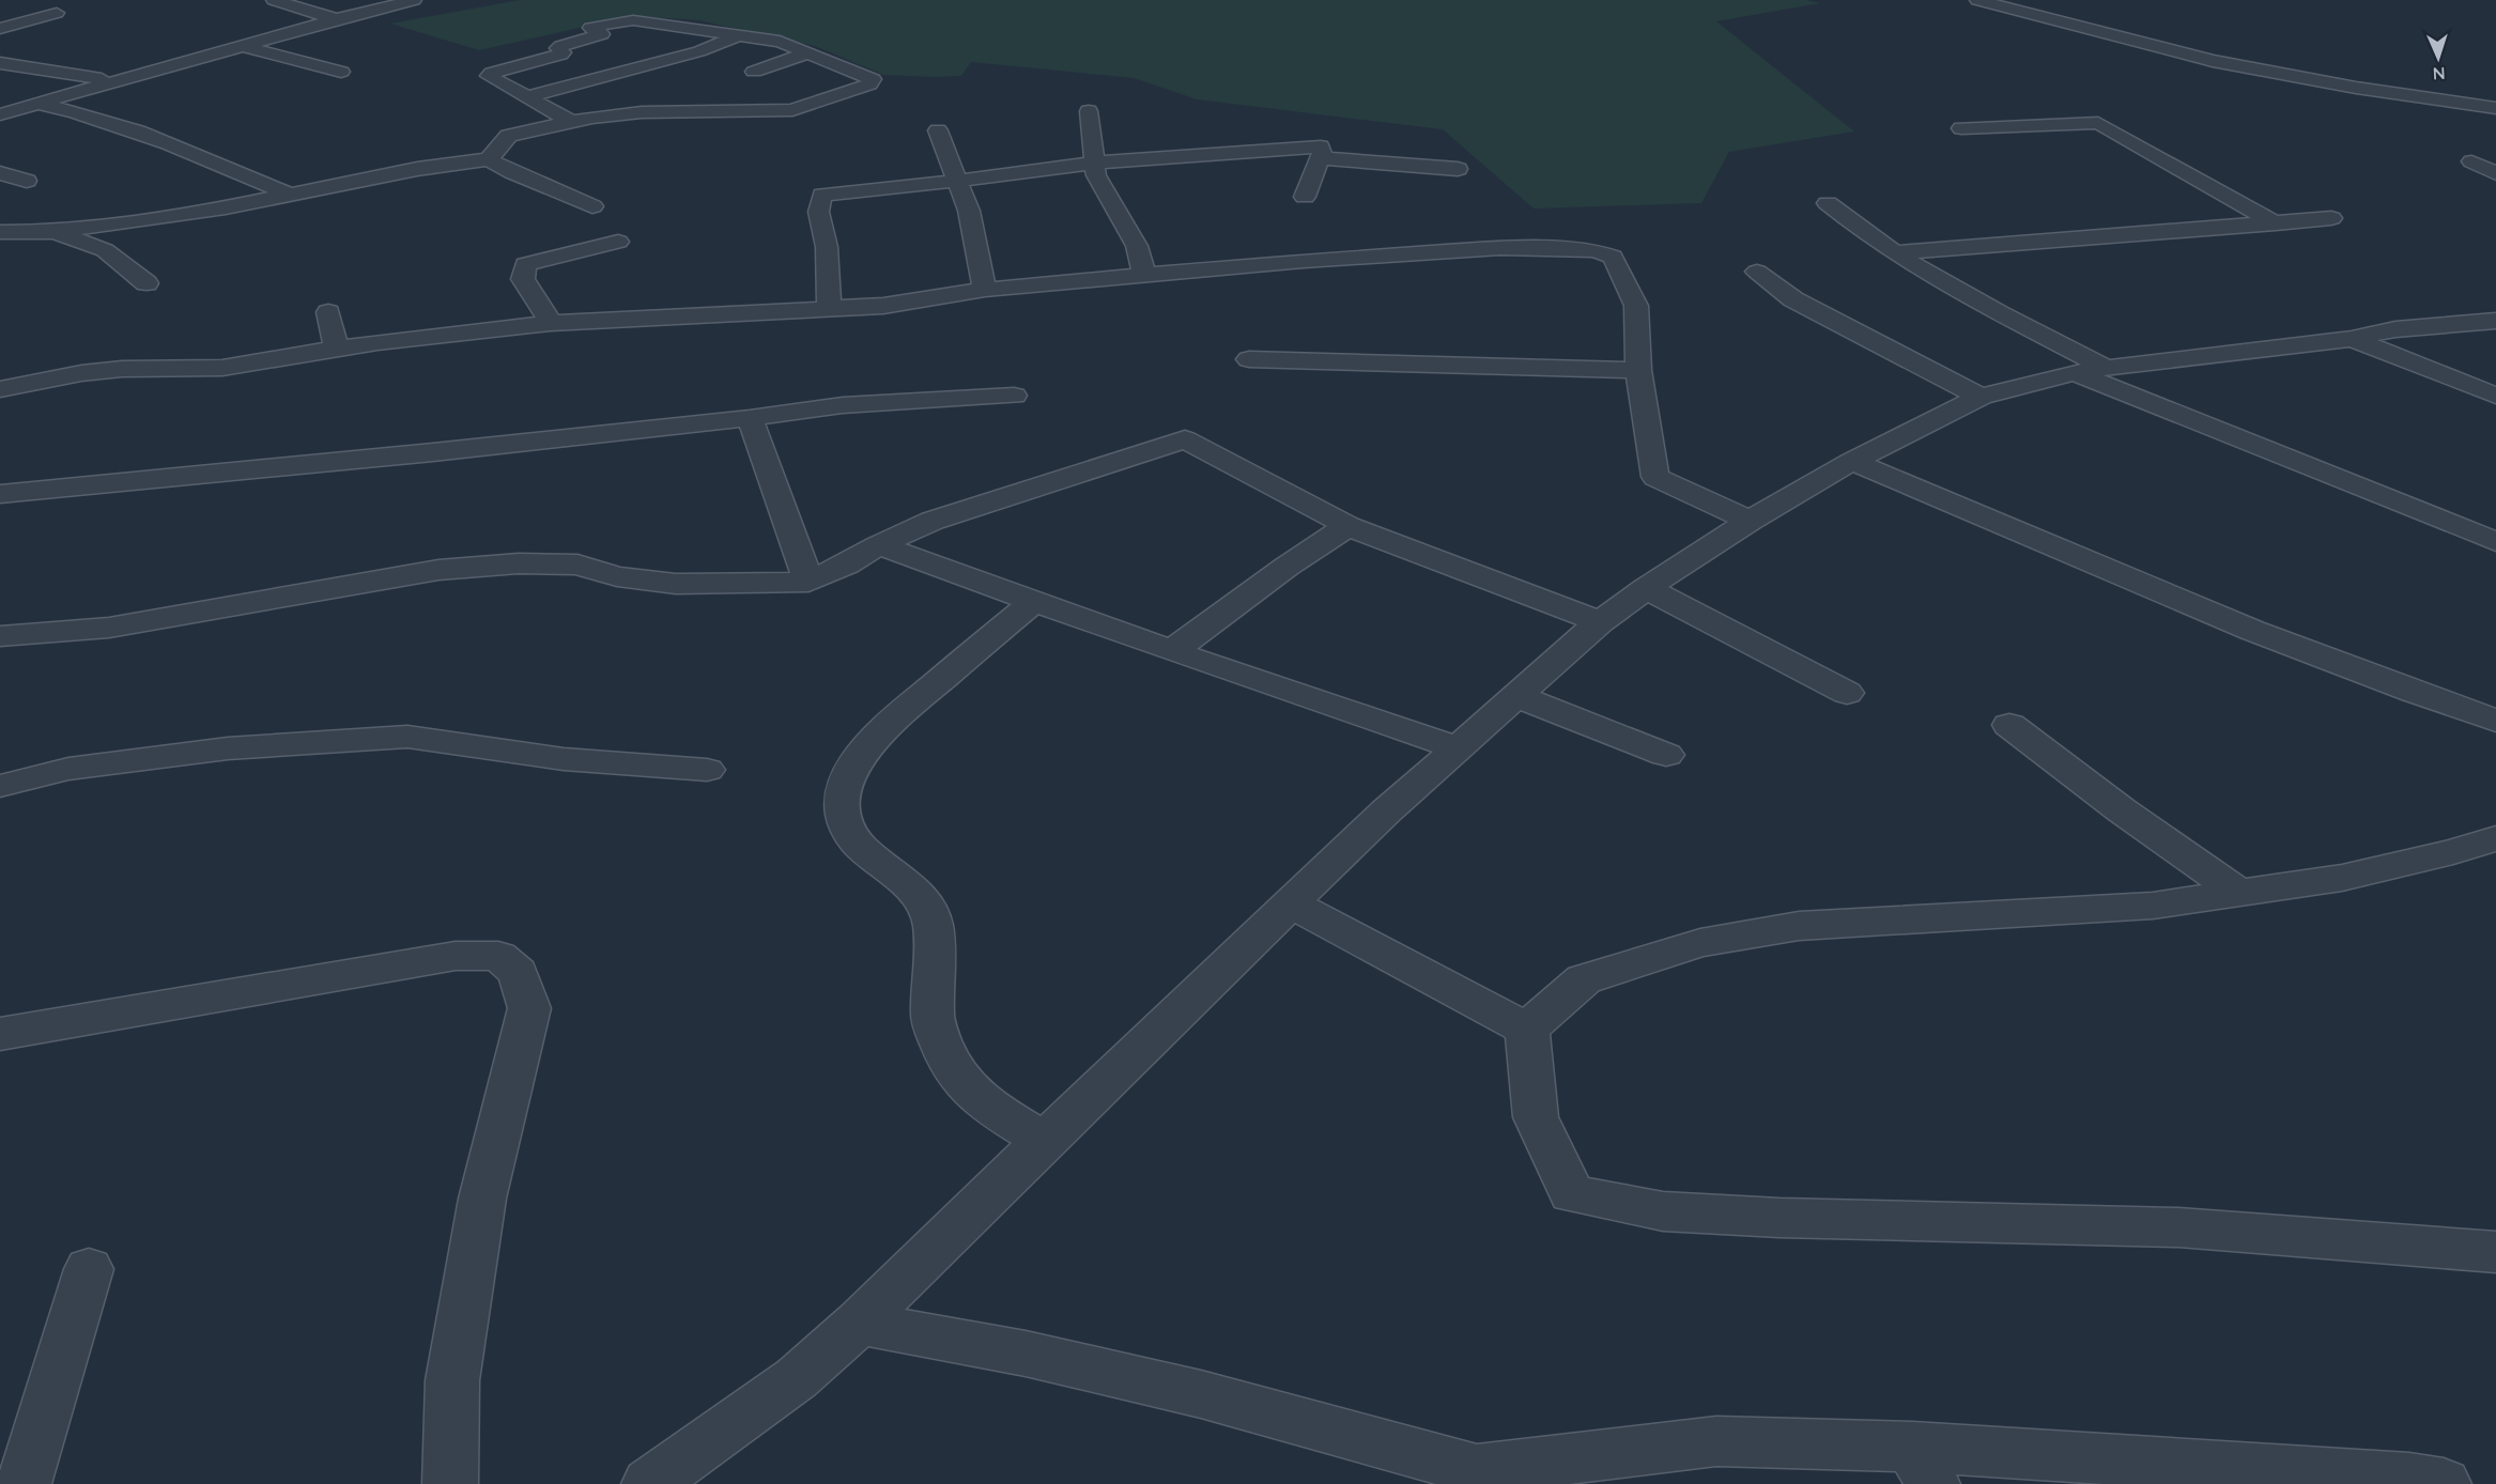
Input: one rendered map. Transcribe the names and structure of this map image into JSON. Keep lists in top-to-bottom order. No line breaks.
{"north":"bottom"}
